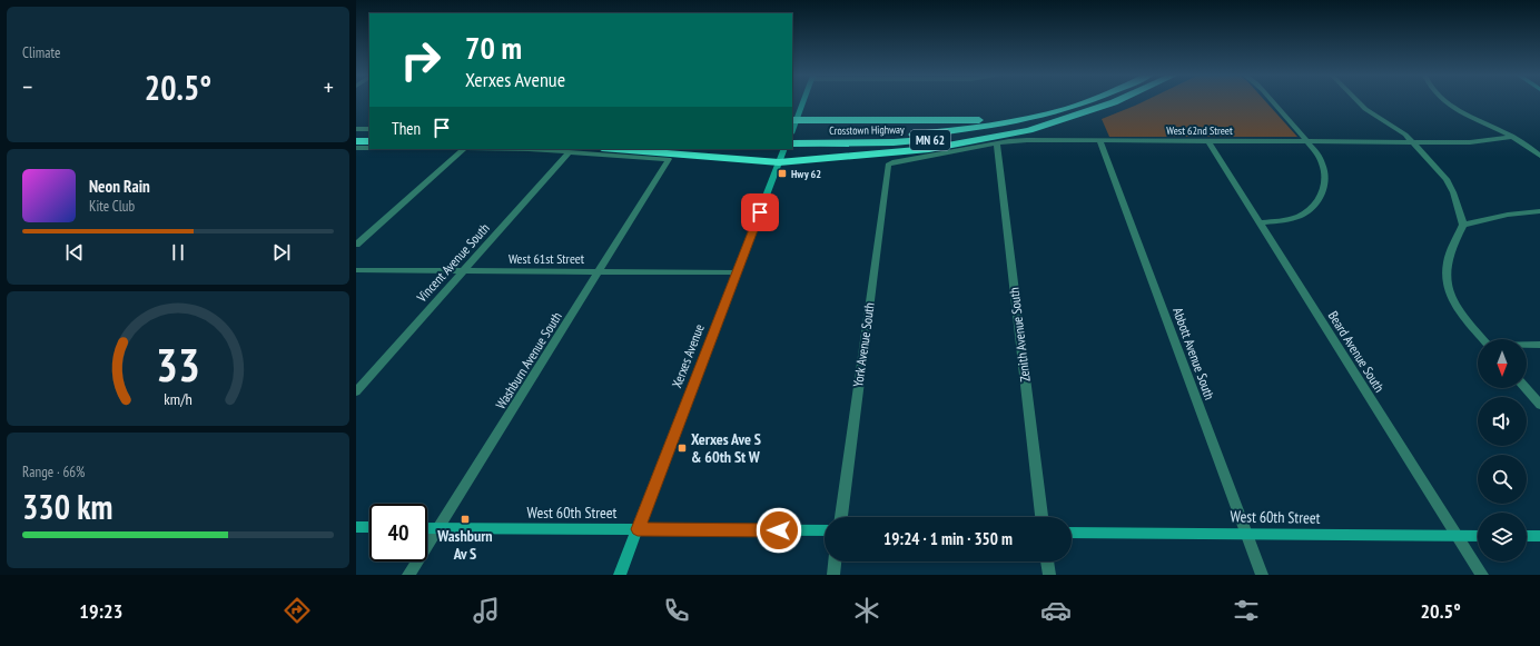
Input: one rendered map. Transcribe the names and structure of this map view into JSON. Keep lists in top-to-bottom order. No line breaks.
{"streets":{"highway":["Crosstown Highway","MN 62"],"street":["West 62nd Street","West 61st Street","Vincent Avenue South","Zenith Avenue South","York Avenue South","Beard Avenue South","Abbott Avenue South","Xerxes Avenue","Washburn Avenue South","West 60th Street"]},"crossings":[["West 62nd Street","Zenith Avenue South"],["West 62nd Street","York Avenue South"],["West 62nd Street","Beard Avenue South"],["West 62nd Street","Abbott Avenue South"],["West 61st Street","Vincent Avenue South"],["West 61st Street","Xerxes Avenue"],["West 61st Street","Washburn Avenue South"],["Vincent Avenue South","Washburn Avenue South"],["Beard Avenue South","West 60th Street"],["Abbott Avenue South","West 60th Street"],["Xerxes Avenue","West 60th Street"],["Washburn Avenue South","West 60th Street"]],"places":{"transit":["Hwy 62","Xerxes Ave S & 60th St W","Washburn Av S"]},"north":"bottom","page":{"tile":["Climate",["Range · 66%","330 km"]],"turn":["70 m","Xerxes Avenue"],"heat":["−","20.5°","+"],"then":"Then","song":["Neon Rain","Kite Club"],"limit":"40","trip":"19:24 · 1 min · 350 m","tabs":["19:23","20.5°"],"gauge":["33","km/h"]}}
